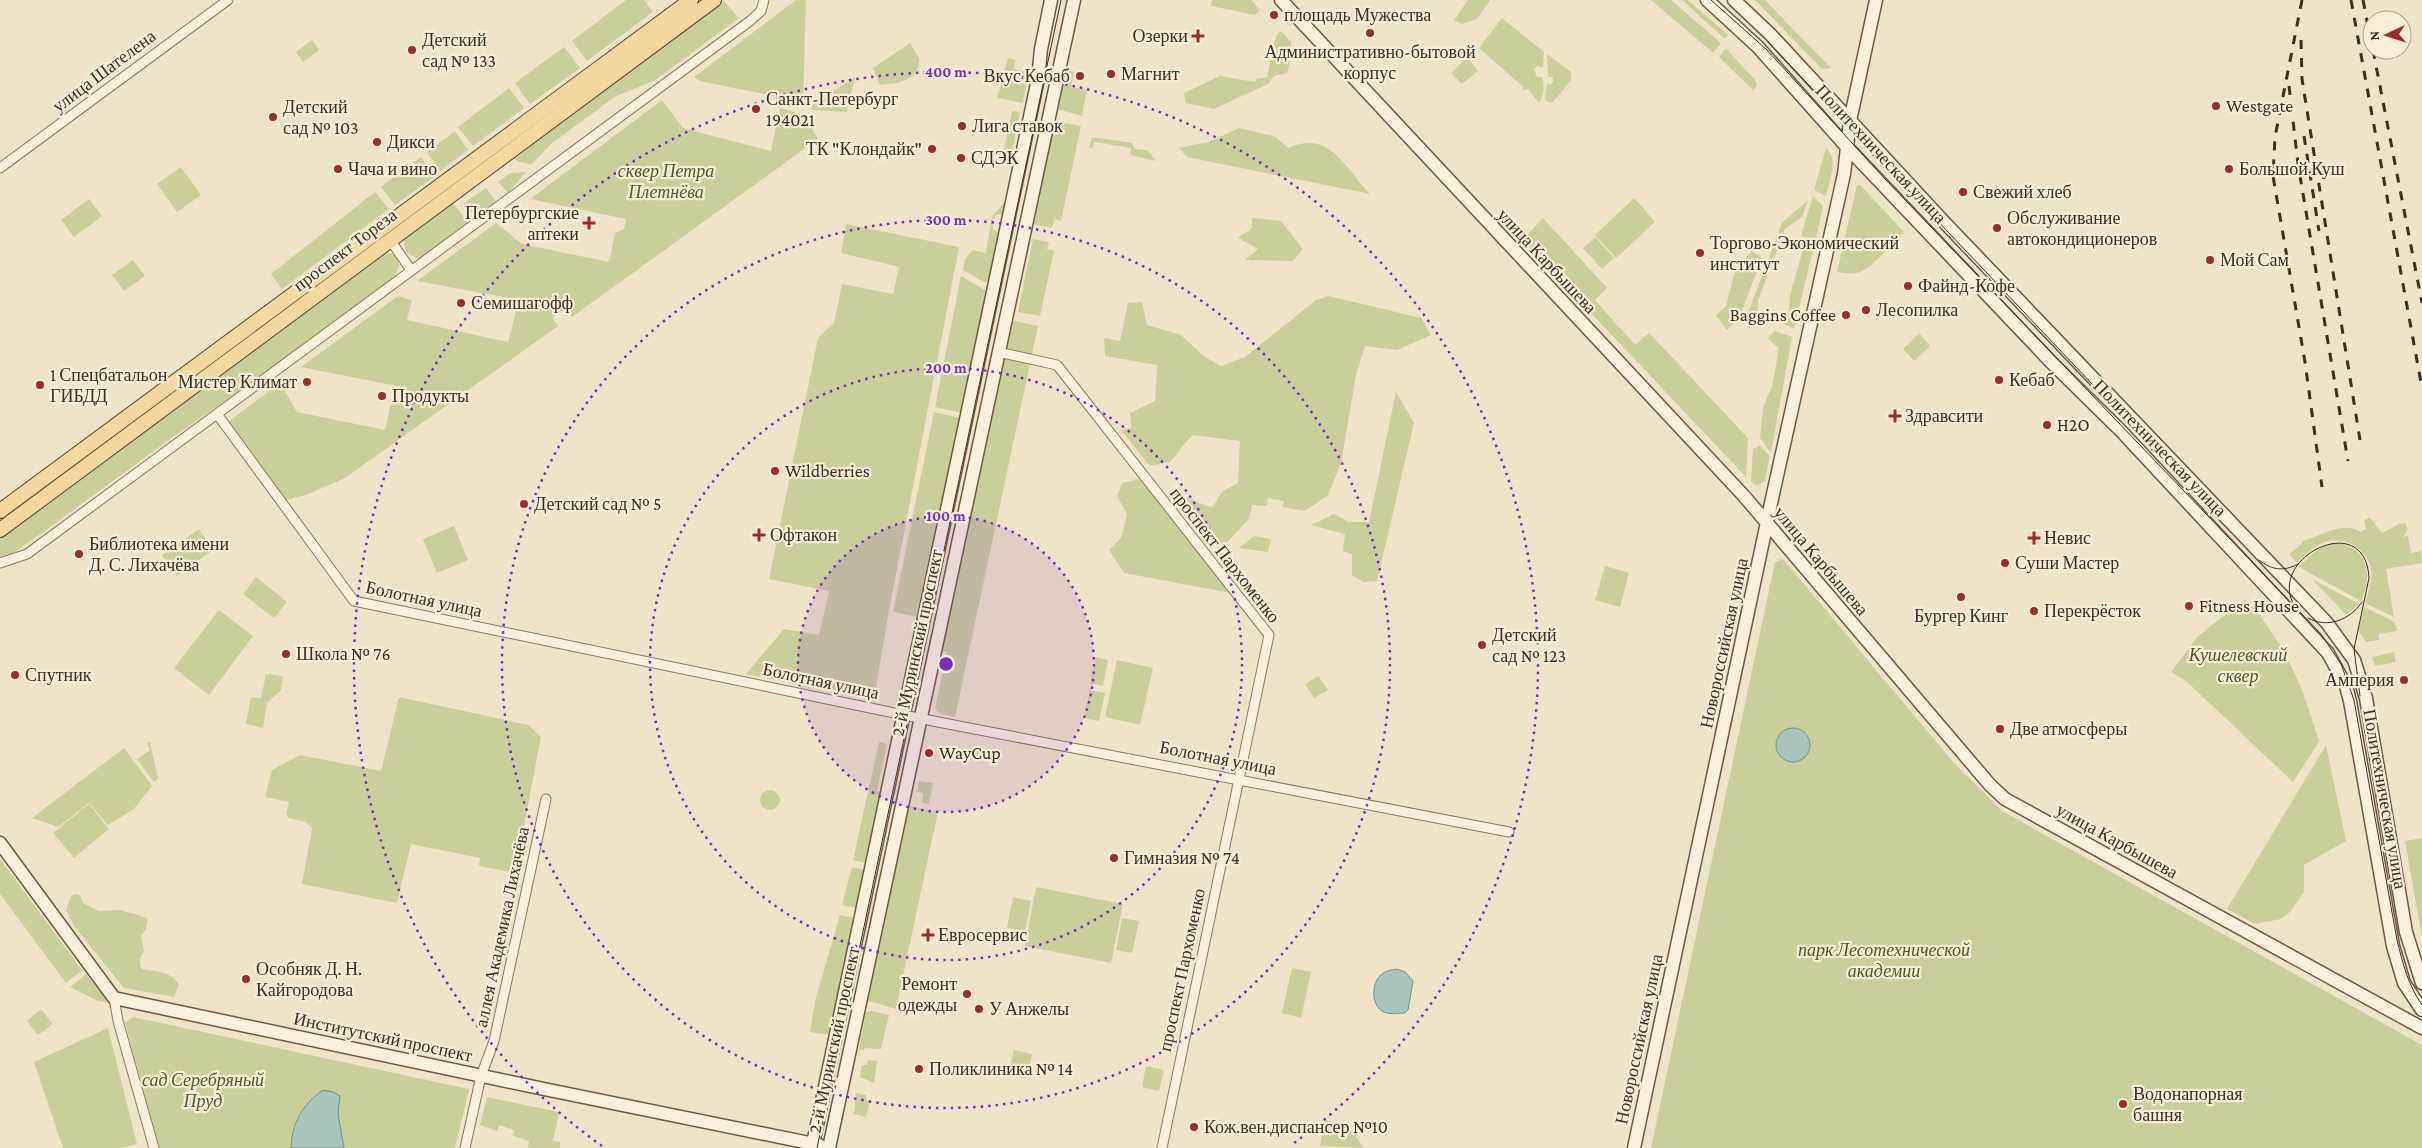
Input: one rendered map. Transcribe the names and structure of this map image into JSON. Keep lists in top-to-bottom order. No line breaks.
{"streets":{"main road":["Политехническая улица","проспект Тореза","улица Карбышева","2-й Муринский проспект","Новороссийская улица","Институтский проспект"],"street":["улица Шателена","проспект Пархоменко","Болотная улица","аллея Академика Лихачёва"]},"crossings":[["Политехническая улица","Новороссийская улица"],["улица Карбышева","Новороссийская улица"],["проспект Пархоменко","Болотная улица"],["проспект Пархоменко","2-й Муринский проспект"],["Болотная улица","2-й Муринский проспект"],["2-й Муринский проспект","Институтский проспект"],["аллея Академика Лихачёва","Институтский проспект"]],"parks":["сквер Петра Плетнёва","Кушелевский сквер","парк Лесотехнической академии","сад Серебряный Пруд"],"places":{"other":["площадь Мужества","Административно-бытовой корпус","Детский сад № 133","Магнит","Вкус Кебаб","Westgate","Санкт-Петербург 194021","Детский сад № 103","Лига ставок","Дикси","ТК \"Клондайк\"","СДЭК","Чача и вино","Большой Куш","Свежий хлеб","Обслуживание автокондиционеров","Торгово-Экономический институт","Мой Сам","Файнд-Кофе","Семишагофф","Лесопилка","Baggins Coffee","Кебаб","Мистер Климат","1 Спецбатальон ГИБДД","Продукты","H2O","Wildberries","Детский сад № 5","Библиотека имени Д. С. Лихачёва","Суши Мастер","Бургер Кинг","Fitness House","Перекрёсток","Детский сад № 123","Школа № 76","Спутник","Амперия","Две атмосферы","WayCup","Гимназия № 74","Особняк Д. Н. Кайгородова","Ремонт одежды","У Анжелы","Поликлиника № 14","Водонапорная башня","Кож.вен.диспансер №10"],"health":["Озерки","Петербургские аптеки","Здравсити","Офтакон","Невис","Евросервис"]},"north":"left","rings":["400 m","300 m","200 m","100 m"]}
